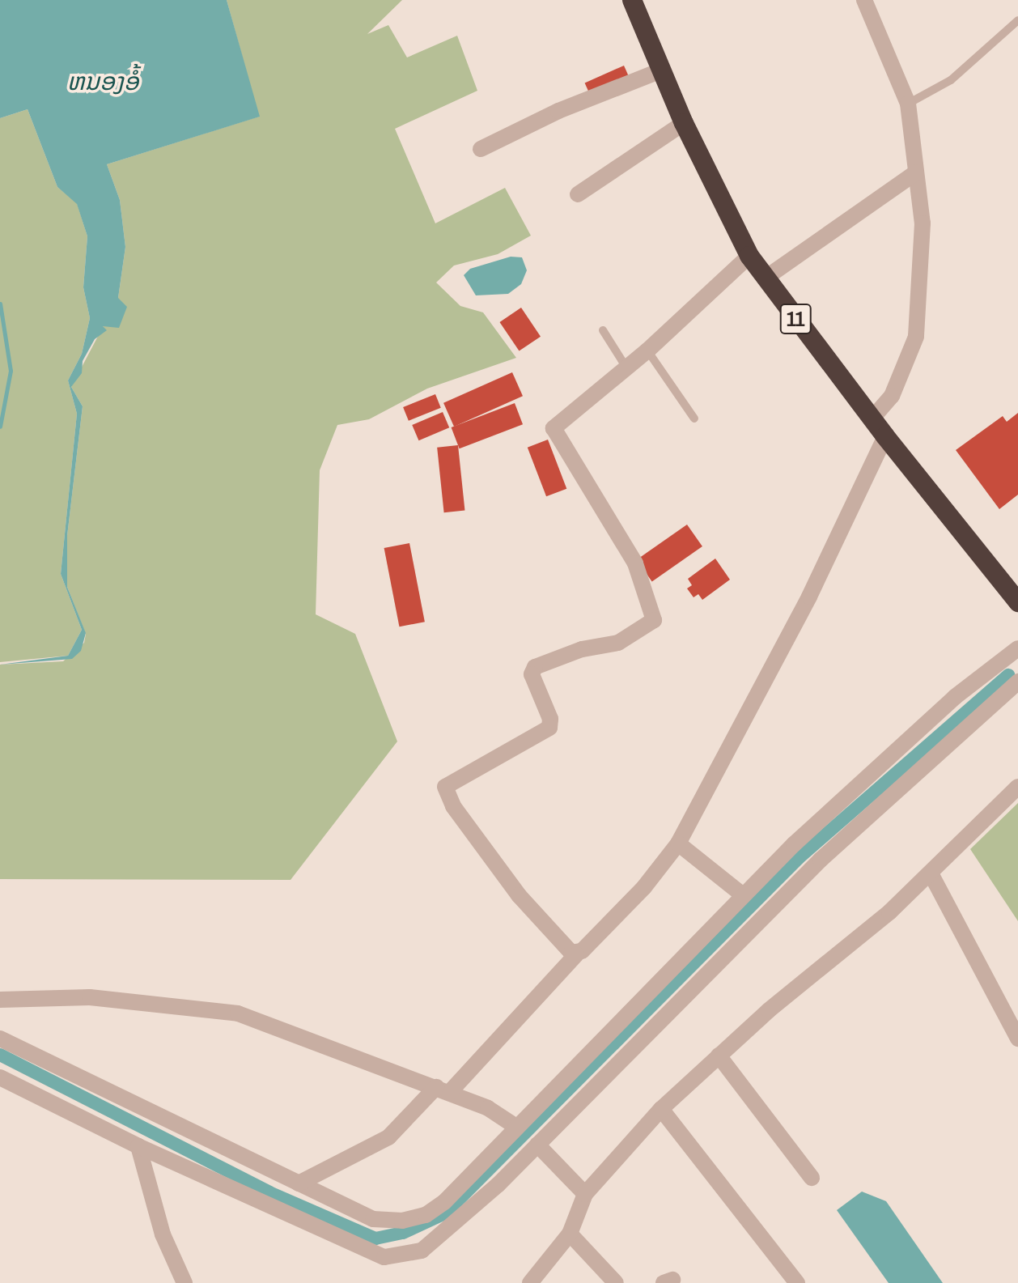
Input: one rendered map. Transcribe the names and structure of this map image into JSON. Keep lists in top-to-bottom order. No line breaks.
{"streets":{"highway":["11"]},"water":["ຫນອງອໍ້"]}
